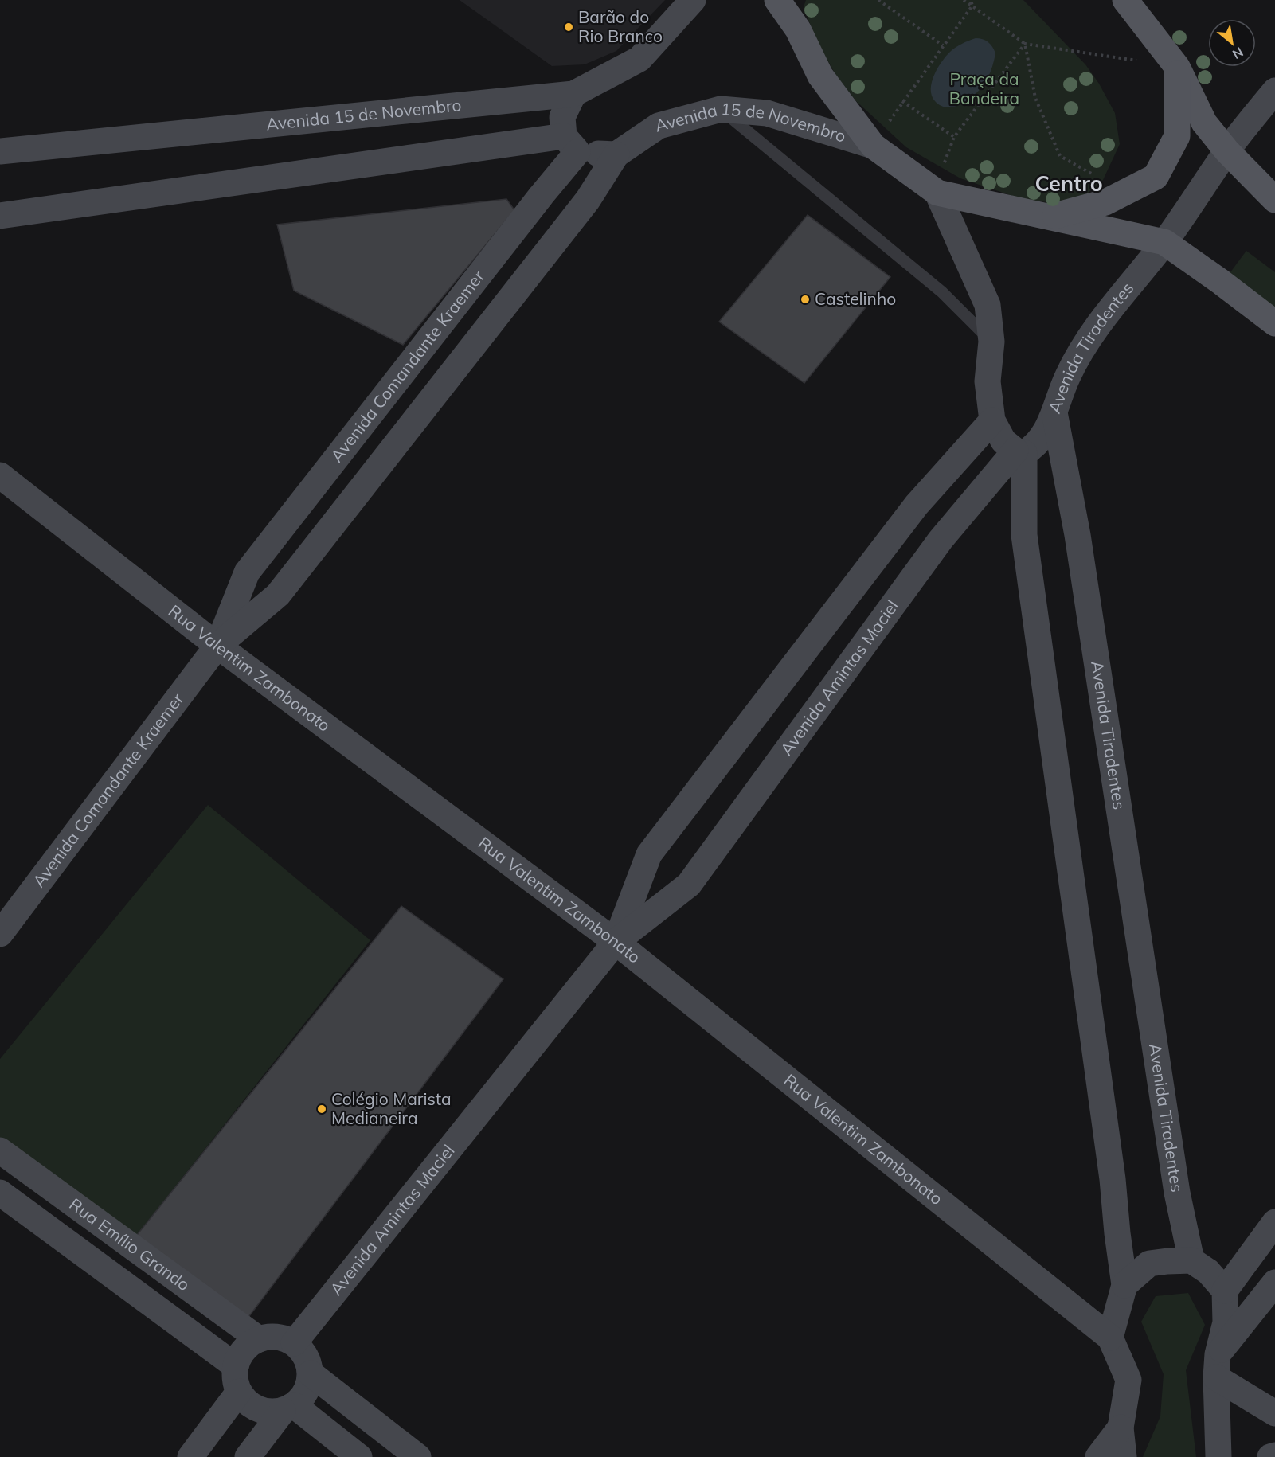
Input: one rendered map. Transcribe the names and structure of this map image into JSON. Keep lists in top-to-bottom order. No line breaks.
{"streets":{"main road":["Avenida 15 de Novembro","Avenida Tiradentes","Avenida Comandante Kraemer","Rua Valentim Zambonato","Avenida Amintas Maciel","Rua Emílio Grando"]},"crossings":[["Avenida 15 de Novembro","Avenida Comandante Kraemer"],["Avenida Tiradentes","Avenida Amintas Maciel"],["Avenida Comandante Kraemer","Rua Valentim Zambonato"],["Rua Valentim Zambonato","Avenida Amintas Maciel"],["Avenida Amintas Maciel","Rua Emílio Grando"]],"districts":["Centro"],"parks":["Praça da Bandeira"],"places":["Barão do Rio Branco","Castelinho","Colégio Marista Medianeira"],"north":"bottom right"}
